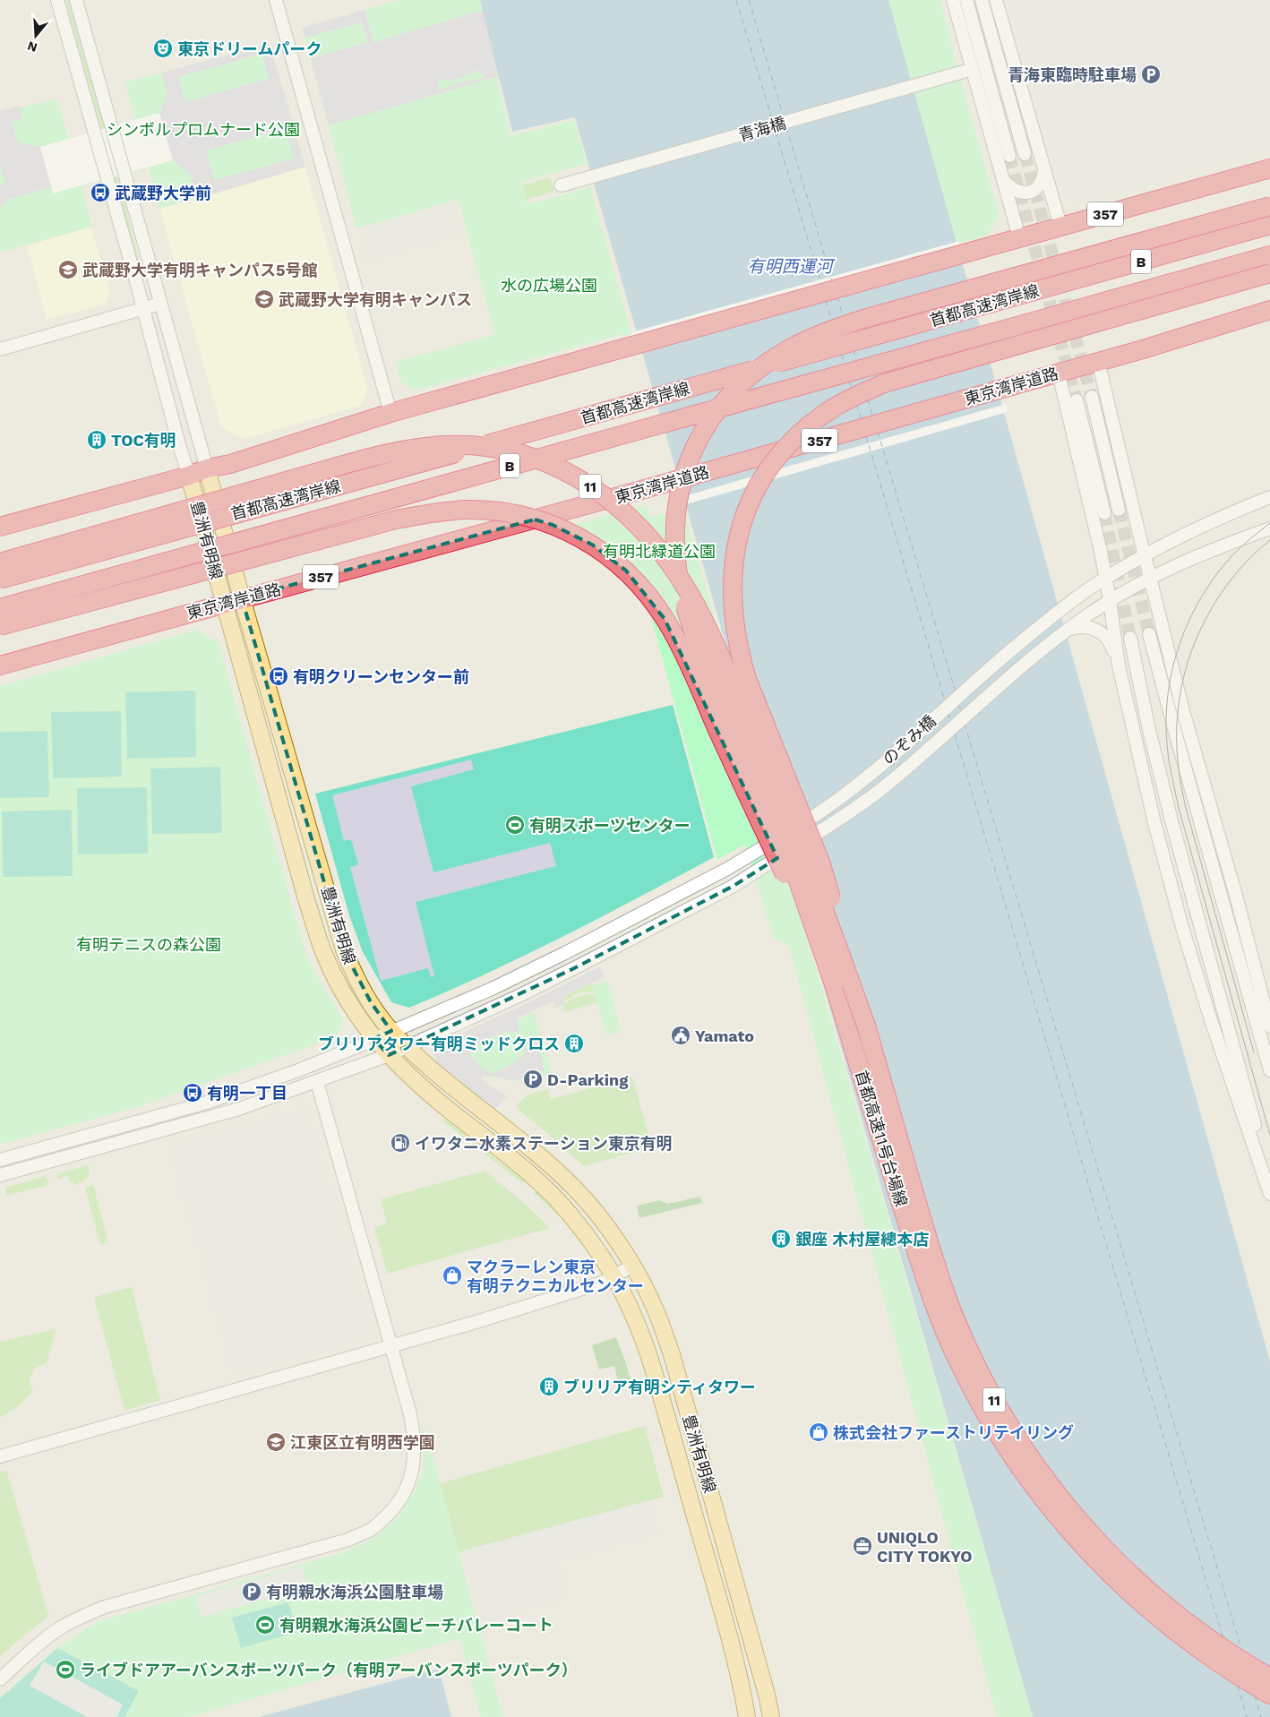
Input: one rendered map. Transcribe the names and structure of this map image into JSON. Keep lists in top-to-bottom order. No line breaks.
{"streets":{"highway":["357","B","首都高速湾岸線","東京湾岸道路","11","首都高速11号台場線"],"main road":["豊洲有明線"],"street":["青海橋","のぞみ橋"]},"crossings":[["357","豊洲有明線"],["東京湾岸道路","豊洲有明線"],["11","首都高速11号台場線"],["豊洲有明線","のぞみ橋"]],"water":["有明西運河"],"parks":["シンボルプロムナード公園","水の広場公園","有明北緑道公園","有明テニスの森公園"],"places":{"theatre":["東京ドリームパーク"],"parking":["青海東臨時駐車場","D-Parking","有明親水海浜公園駐車場"],"bus stop":["武蔵野大学前","有明クリーンセンター前","有明一丁目"],"school or university":["武蔵野大学有明キャンパス5号館","武蔵野大学有明キャンパス","江東区立有明西学園"],"building":["TOC有明","ブリリアタワー有明ミッドクロス","銀座 木村屋總本店","ブリリア有明シティタワー"],"sports":["有明スポーツセンター","有明親水海浜公園ビーチバレーコート","ライブドアアーバンスポーツパーク（有明アーバンスポーツパーク）"],"public building":["Yamato"],"fuel station":["イワタニ水素ステーション東京有明"],"shop":["マクラーレン東京 有明テクニカルセンター","株式会社ファーストリテイリング"],"office":["UNIQLO CITY TOKYO"]},"north":"bottom"}
